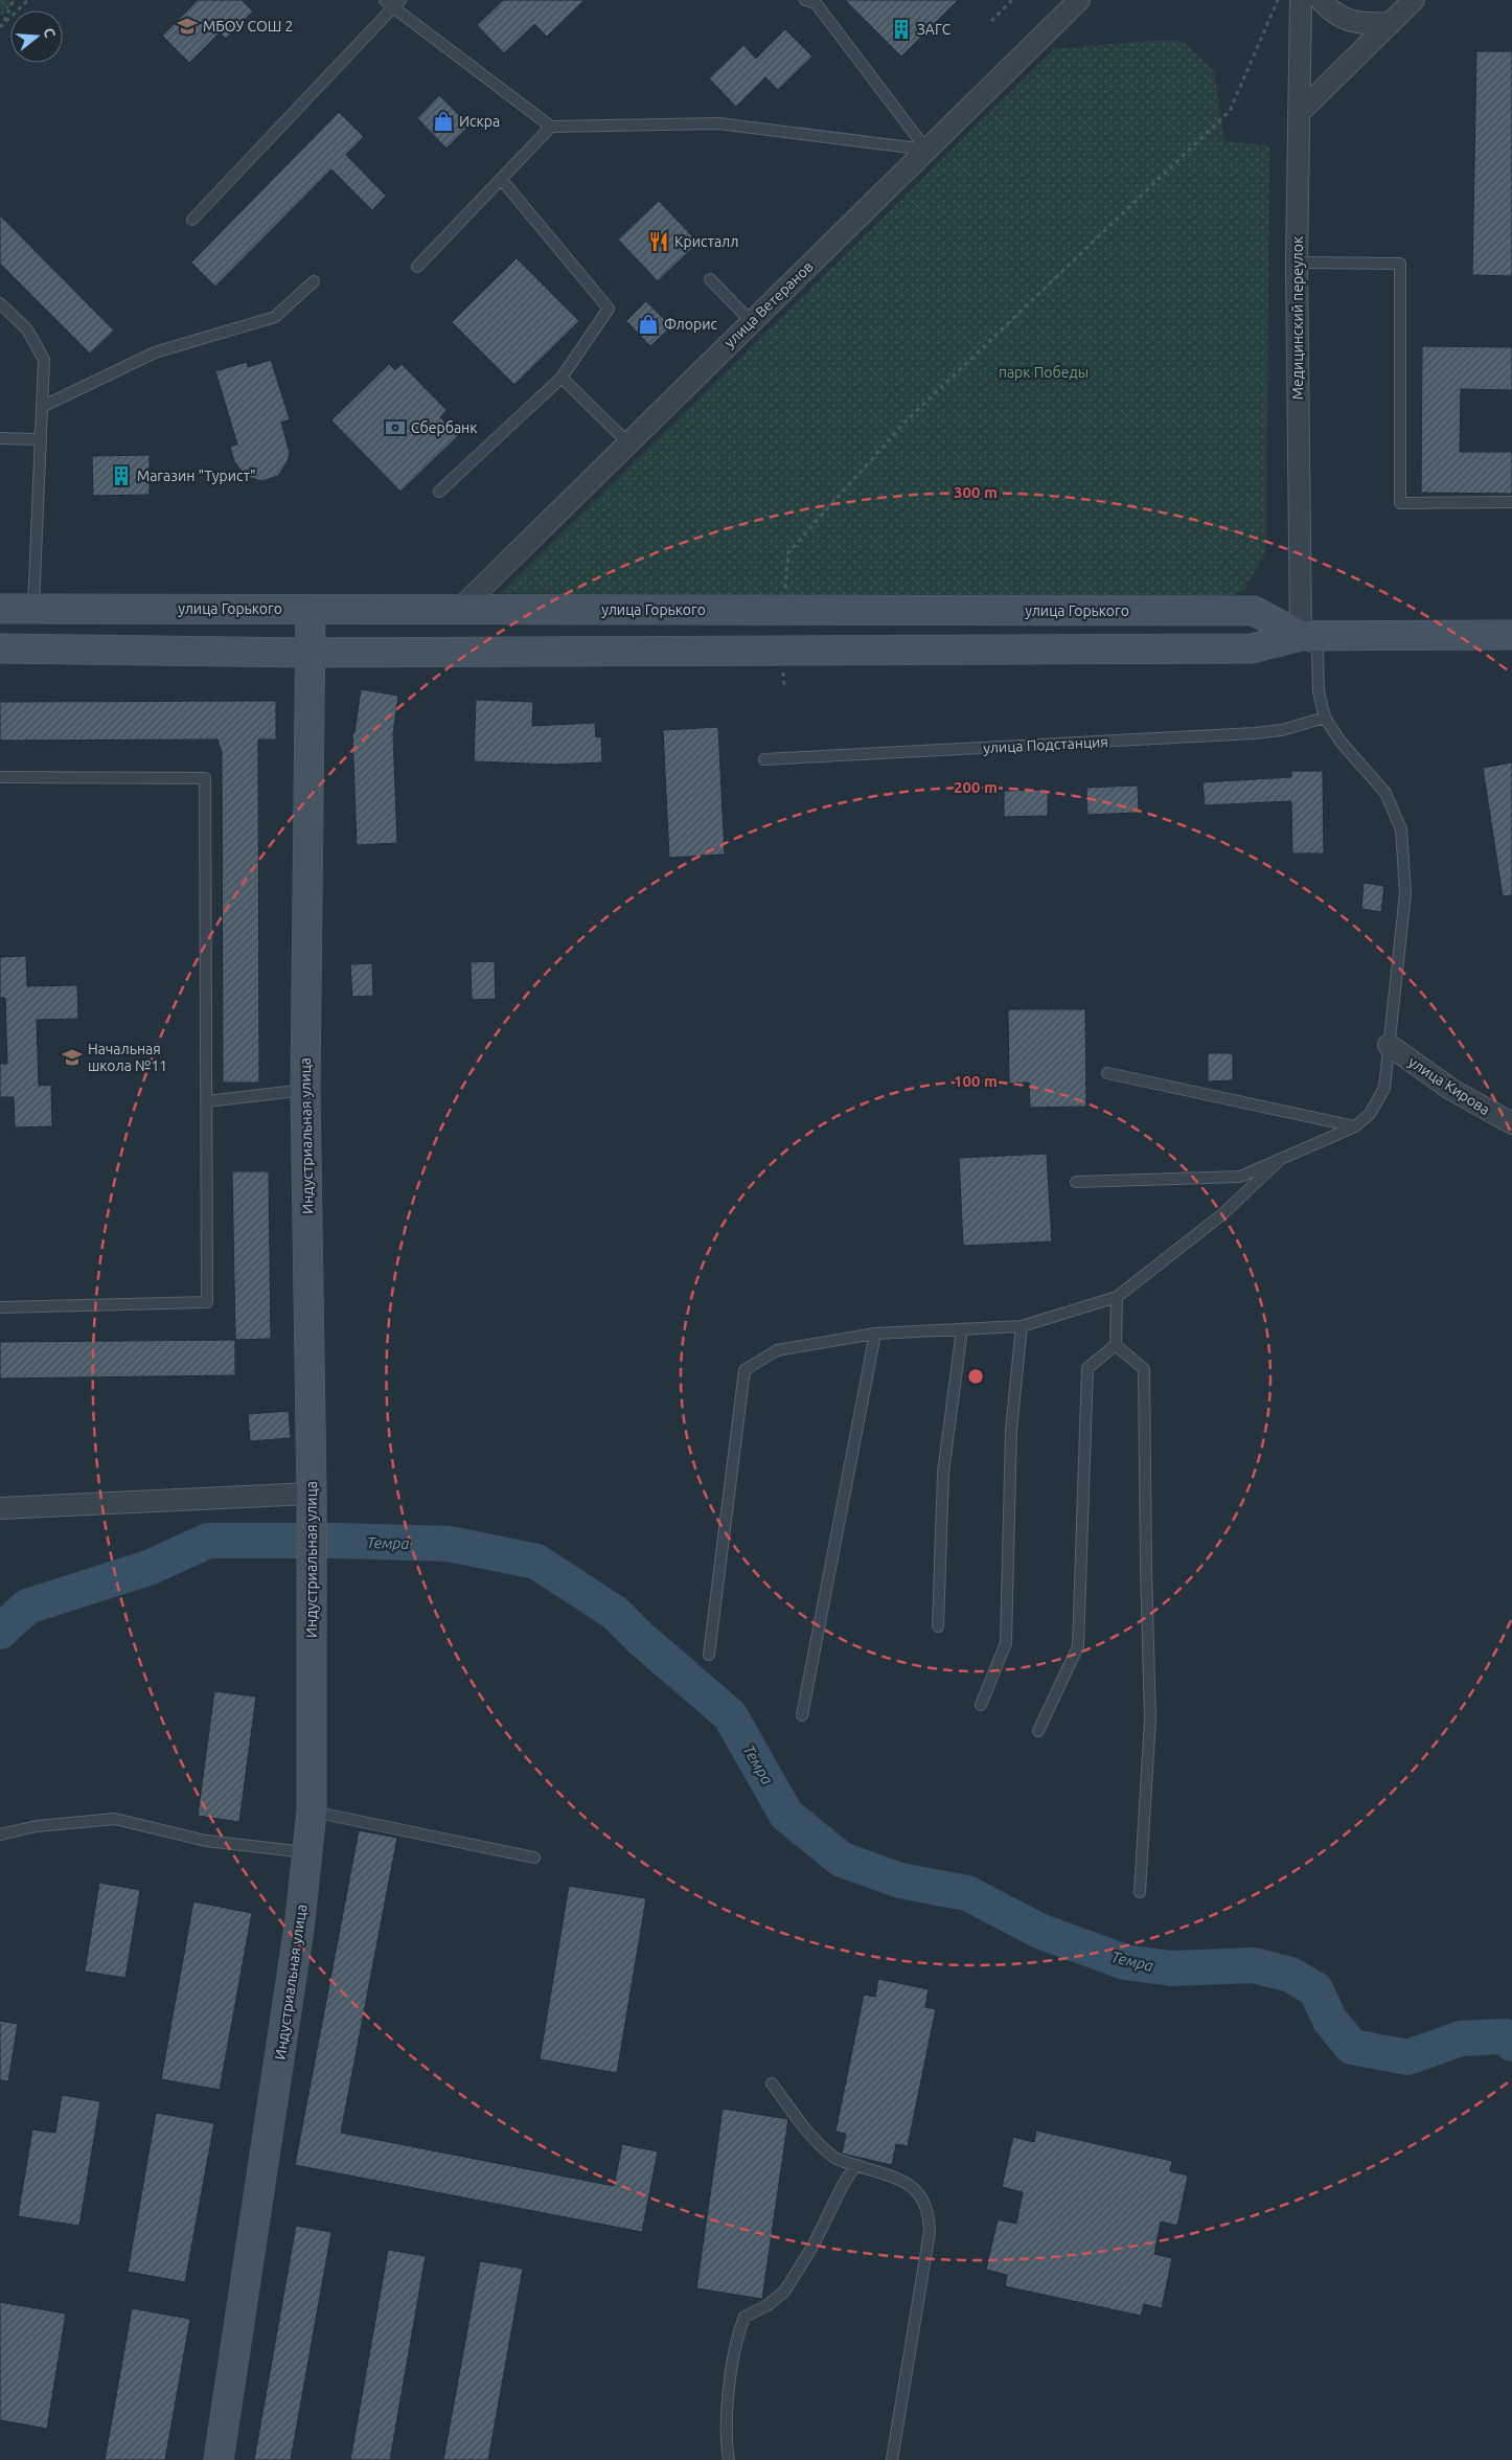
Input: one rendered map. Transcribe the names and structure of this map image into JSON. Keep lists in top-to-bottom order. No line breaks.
{"streets":{"main road":["улица Горького","Индустриальная улица"],"street":["улица Ветеранов","Медицинский переулок","улица Кирова"],"lane":["улица Подстанция"]},"crossings":[["улица Ветеранов","улица Горького"],["Медицинский переулок","улица Горького"],["улица Горького","Индустриальная улица"]],"water":["Темра"],"parks":["парк Победы"],"places":{"school or university":["МБОУ СОШ 2","Начальная школа №11"],"building":["ЗАГС","Магазин \"Турист\""],"shop":["Искра","Флорис"],"restaurant":["Кристалл"],"bank":["Сбербанк"]},"north":"right","rings":["300 m","200 m","100 m"]}
